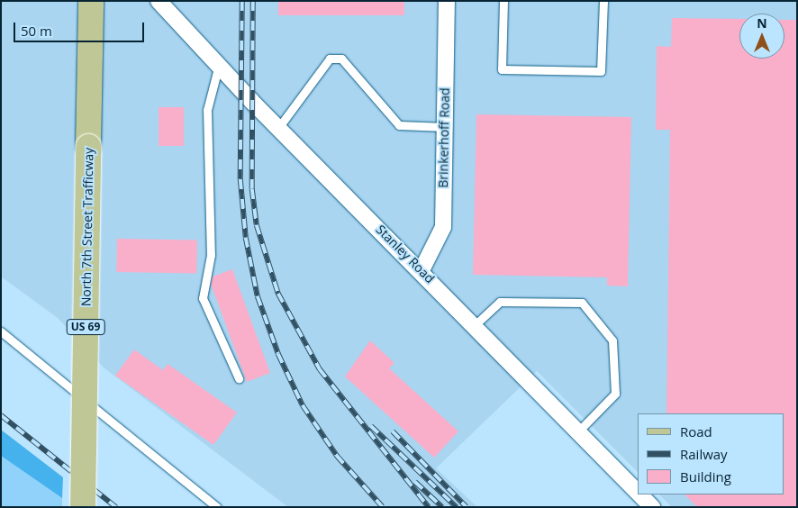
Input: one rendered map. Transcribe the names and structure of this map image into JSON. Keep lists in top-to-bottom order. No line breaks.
{"streets":{"main road":["North 7th Street Trafficway","US 69"],"street":["Brinkerhoff Road","Stanley Road"]},"crossings":[["Brinkerhoff Road","Stanley Road"]],"legend":["Road","Railway","Building"],"scale_bar":"50 m","north":"top"}
